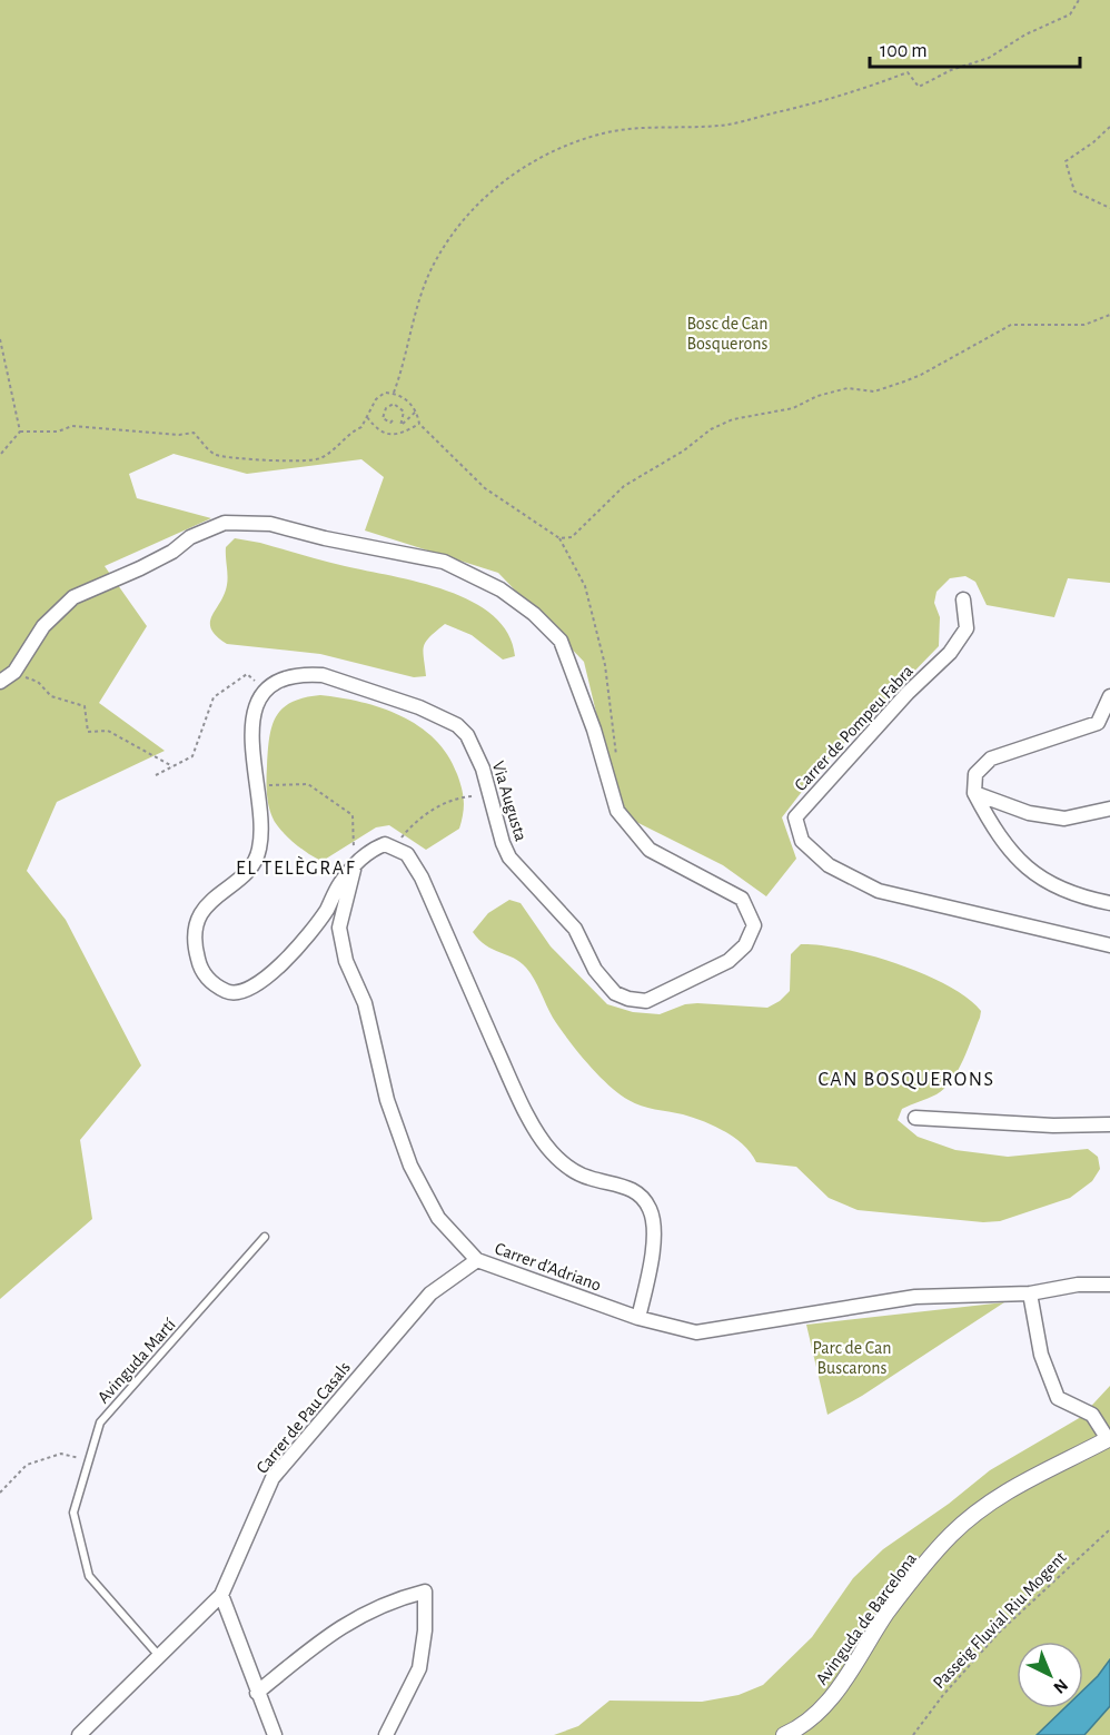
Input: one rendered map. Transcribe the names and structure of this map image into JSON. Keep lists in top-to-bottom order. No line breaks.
{"streets":{"street":["Carrer de Pompeu Fabra","Via Augusta","Carrer d'Adriano","Carrer de Pau Casals","Avinguda de Barcelona"],"lane":["Avinguda Martí"],"path":["Passeig Fluvial Riu Mogent"]},"crossings":[["Carrer d'Adriano","Carrer de Pau Casals"],["Avinguda Martí","Carrer de Pau Casals"]],"districts":["EL TELÈGRAF","CAN BOSQUERONS"],"parks":["Bosc de Can Bosquerons","Parc de Can Buscarons"],"scale_bar":"100 m","north":"bottom right"}
